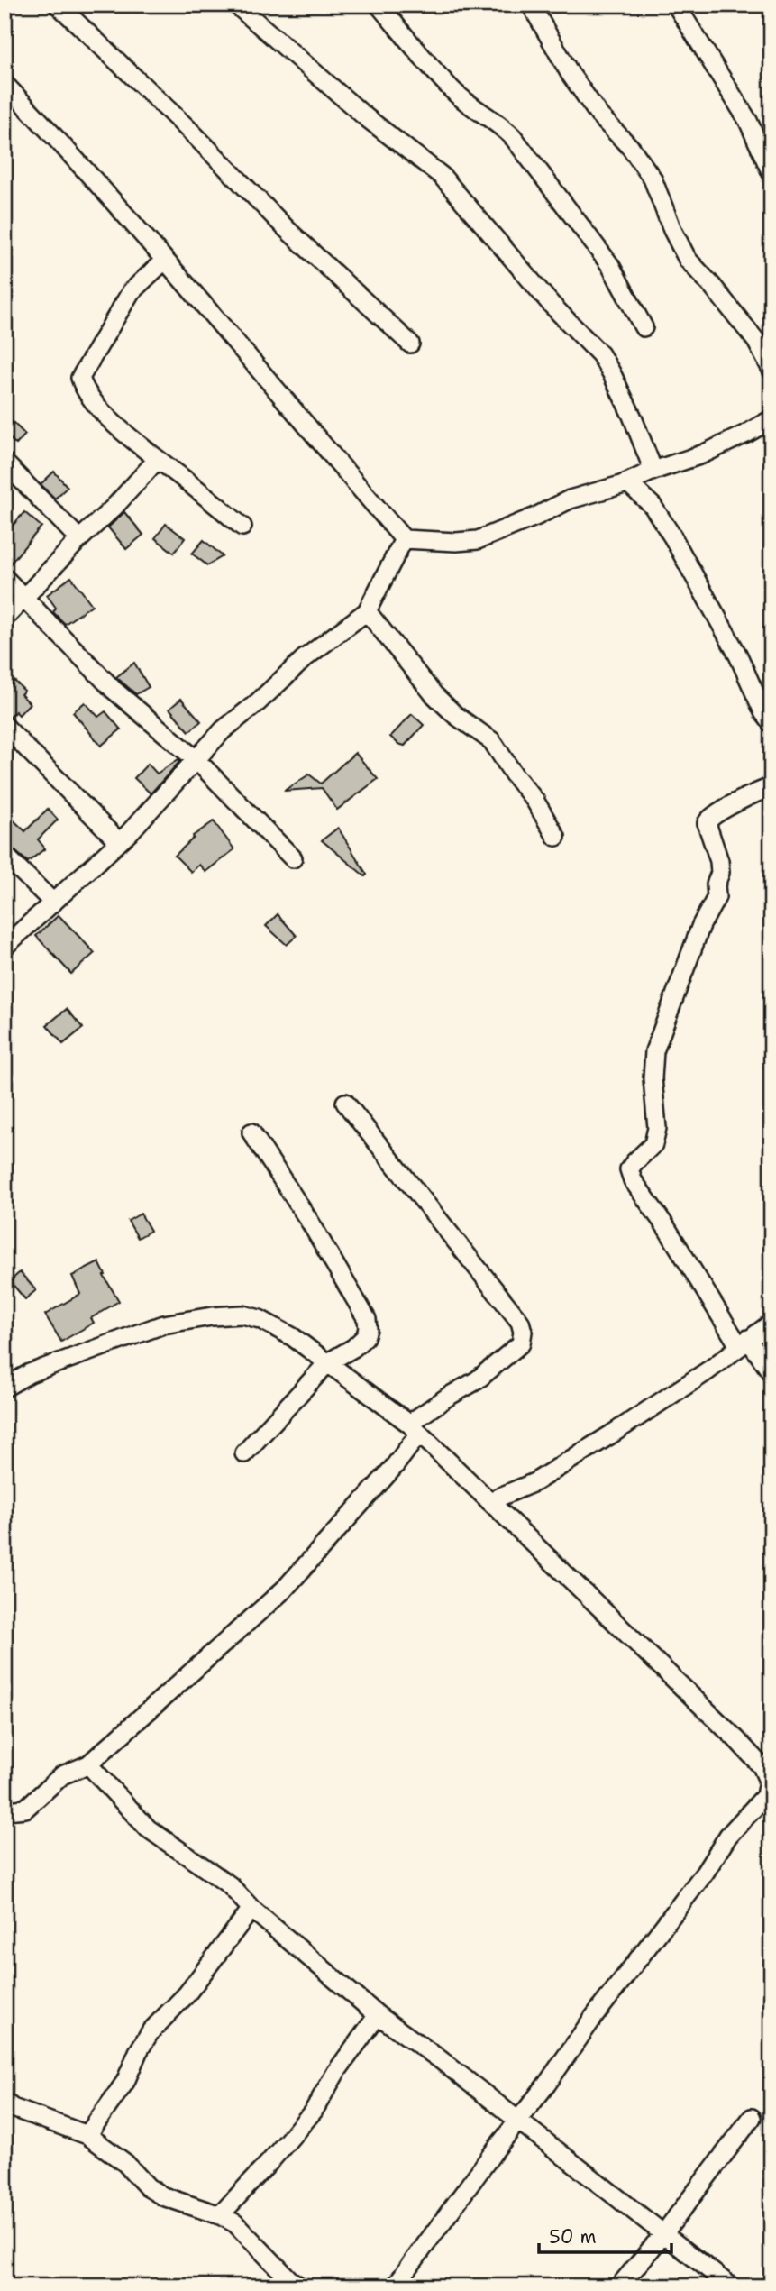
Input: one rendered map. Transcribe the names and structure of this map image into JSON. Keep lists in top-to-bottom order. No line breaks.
{"scale_bar":"50 m"}
